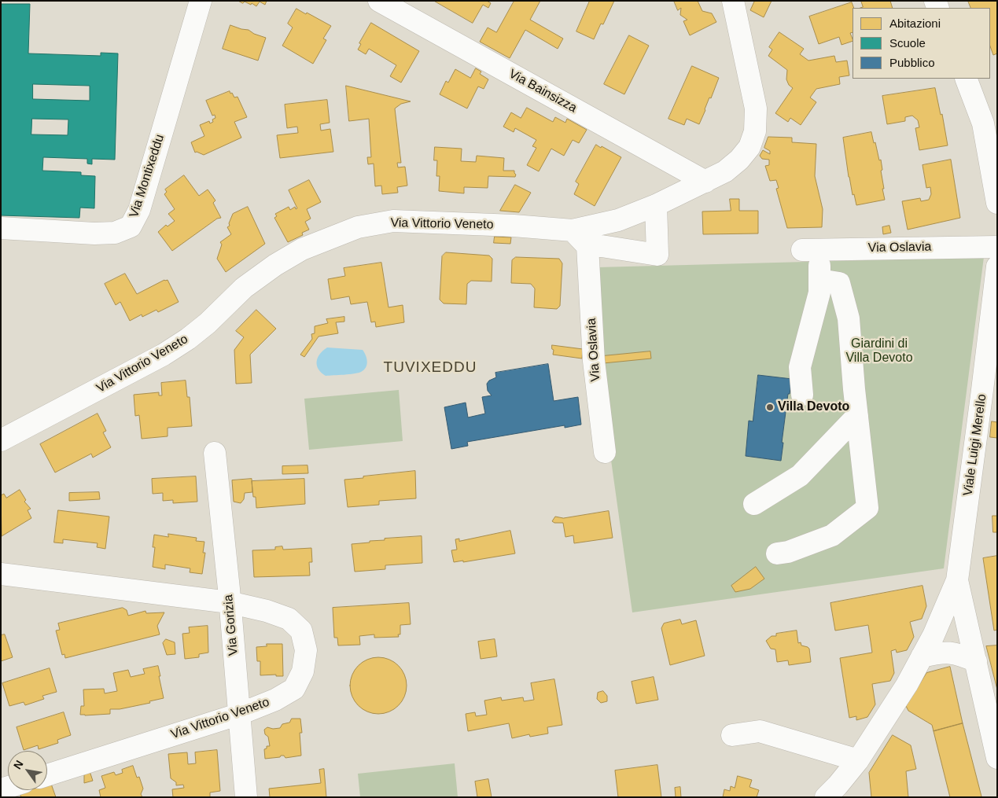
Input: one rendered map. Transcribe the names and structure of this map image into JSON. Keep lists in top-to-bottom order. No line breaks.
{"streets":{"street":["Via Bainsizza","Via Montixeddu","Via Vittorio Veneto","Via Oslavia","Viale Luigi Merello","Via Gorizia"]},"crossings":[["Via Bainsizza","Via Vittorio Veneto"],["Via Vittorio Veneto","Via Gorizia"]],"districts":["TUVIXEDDU"],"parks":["Giardini di Villa Devoto"],"places":["Villa Devoto"],"legend":["Abitazioni","Scuole","Pubblico"],"north":"top left"}
